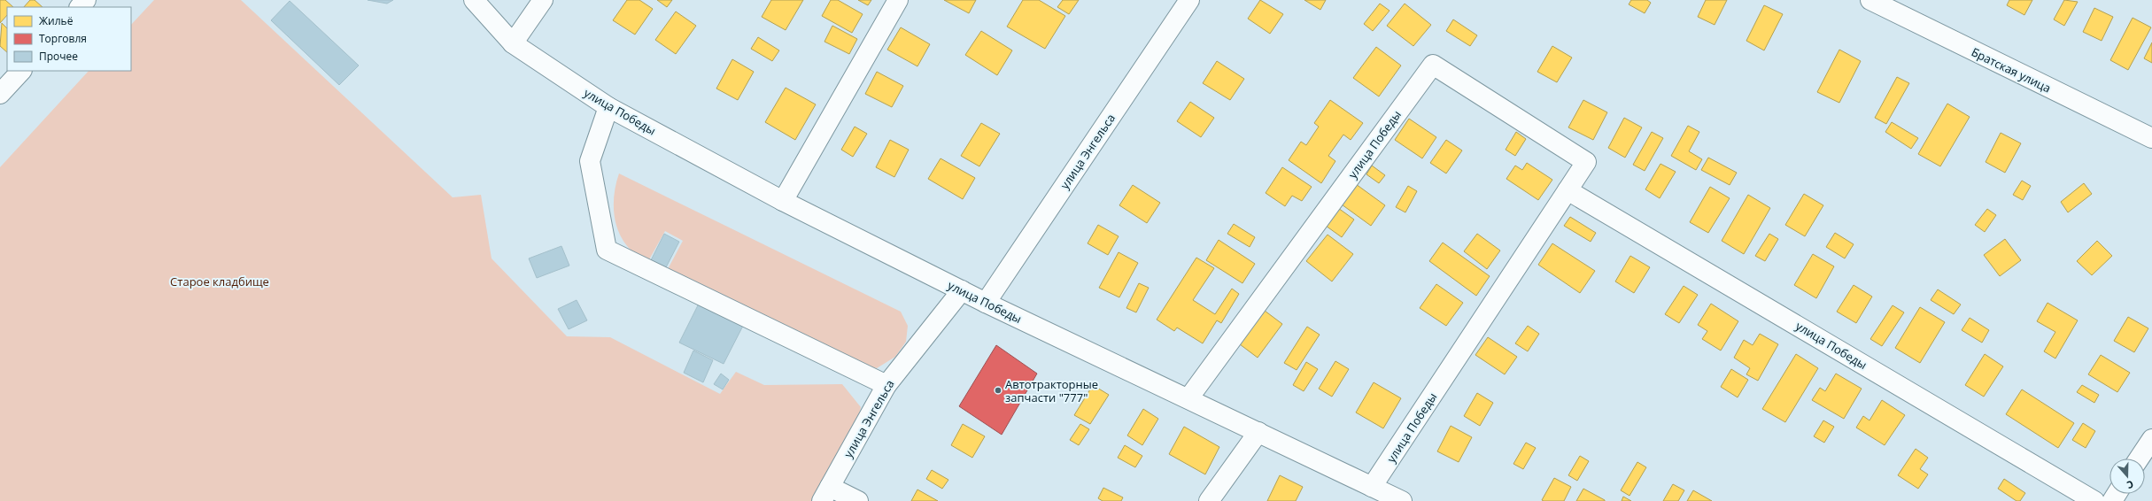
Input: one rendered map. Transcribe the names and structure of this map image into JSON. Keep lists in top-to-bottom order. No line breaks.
{"streets":{"street":["Братская улица","улица Победы","улица Энгельса"]},"crossings":[["улица Победы","улица Энгельса"]],"parks":["Старое кладбище"],"places":["Автотракторные запчасти \"777\""],"legend":["Жильё","Торговля","Прочее"],"north":"bottom"}
